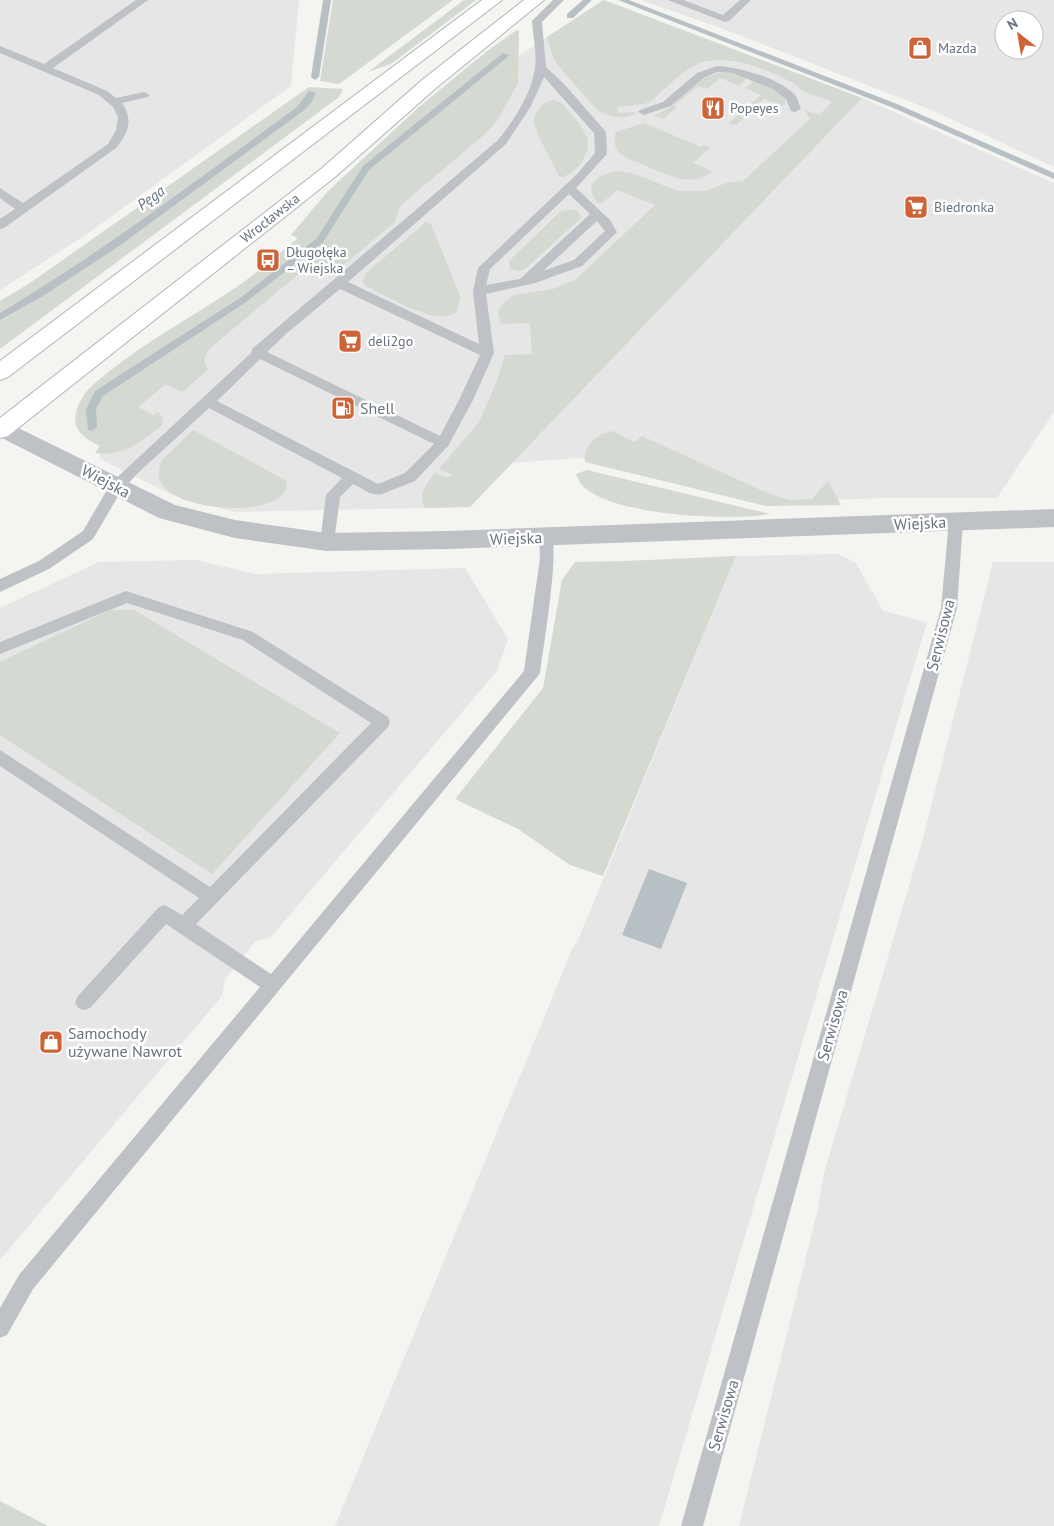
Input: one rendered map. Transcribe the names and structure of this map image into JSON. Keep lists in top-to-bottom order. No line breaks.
{"streets":{"main road":["Wrocławska"],"street":["Wiejska"],"lane":["Serwisowa"]},"crossings":[["Wrocławska","Wiejska"],["Wiejska","Serwisowa"]],"water":["Pęga"],"places":{"shop":["Mazda","Samochody używane Nawrot"],"restaurant":["Popeyes"],"supermarket":["Biedronka","deli2go"],"bus stop":["Długołęka – Wiejska"],"fuel station":["Shell"]},"north":"top left"}
